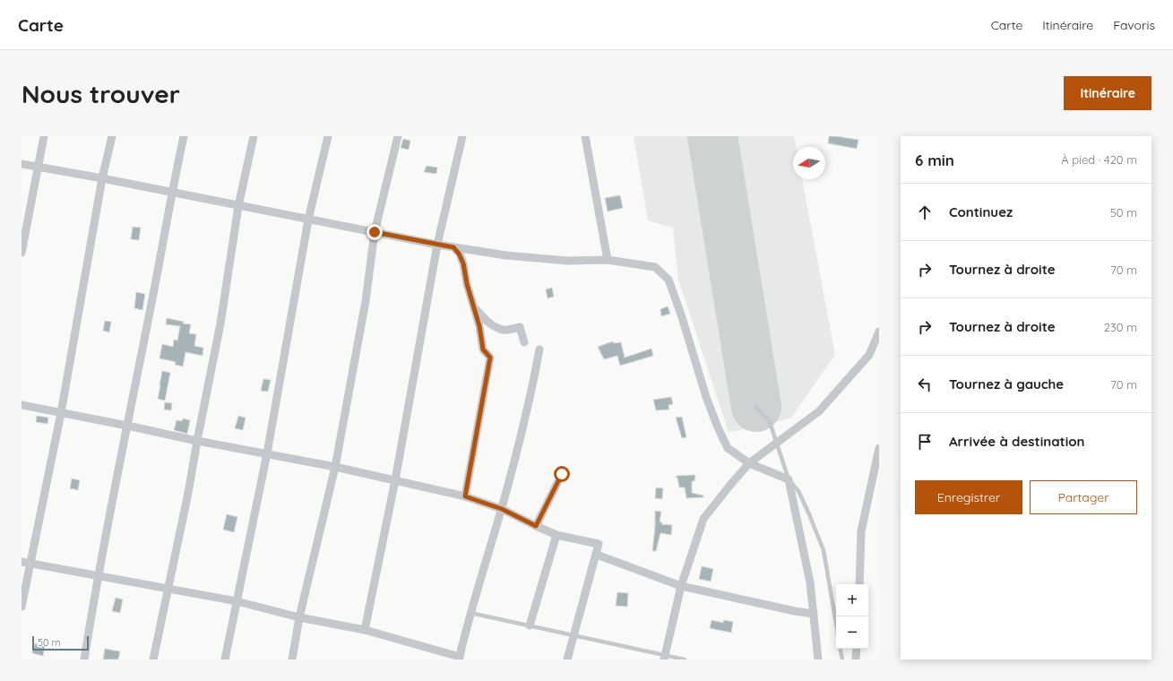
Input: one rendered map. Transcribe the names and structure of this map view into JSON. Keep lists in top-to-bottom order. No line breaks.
{"scale_bar":"50 m","north":"left","page":{"header":"Carte","nav":["Carte","Itinéraire","Favoris"],"buttons":["Itinéraire",["Enregistrer","Partager"]],"title":"Nous trouver","heading":["6 min","À pied · 420 m"],"list":[["Continuez","50 m"],["Tournez à droite","70 m"],["Tournez à droite","230 m"],["Tournez à gauche","70 m"],"Arrivée à destination"],"map_buttons":["+","−"],"scale":"50 m"}}
